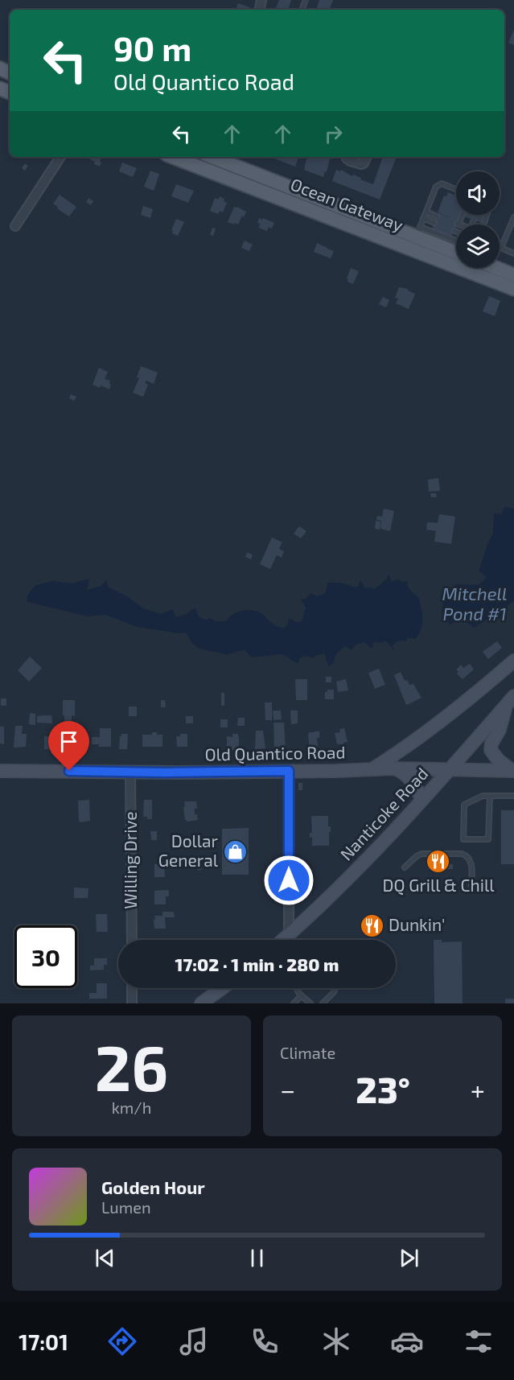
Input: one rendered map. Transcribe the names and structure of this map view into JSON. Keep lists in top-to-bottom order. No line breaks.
{"streets":{"main road":["Ocean Gateway"],"street":["Old Quantico Road","Nanticoke Road","Willing Drive"]},"crossings":[["Old Quantico Road","Nanticoke Road"],["Old Quantico Road","Willing Drive"]],"water":["Mitchell Pond #1"],"places":{"shop":["Dollar General"],"restaurant":["DQ Grill & Chill","Dunkin'"]},"page":{"turn":["90 m","Old Quantico Road"],"limit":"30","trip":"17:02 · 1 min · 280 m","tile":[["26","km/h"],"Climate"],"heat":["−","23°","+"],"song":["Golden Hour","Lumen"],"tabs":"17:01"}}
